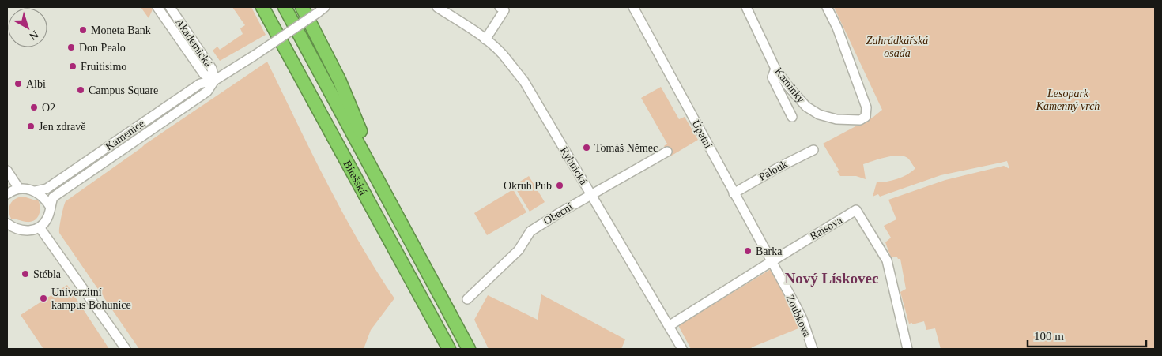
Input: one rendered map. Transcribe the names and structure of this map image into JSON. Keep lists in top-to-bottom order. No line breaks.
{"streets":{"highway":["Bítešská"],"street":["Akademická","Kamínky","Úpatní","Kamenice","Rybnická","Palouk","Obecní","Raisova","Zoubkova"]},"crossings":[["Akademická","Kamenice"],["Úpatní","Palouk"],["Úpatní","Raisova"],["Úpatní","Zoubkova"],["Rybnická","Obecní"],["Rybnická","Raisova"],["Raisova","Zoubkova"]],"districts":["Nový Lískovec"],"parks":["Zahrádkářská osada","Lesopark Kamenný vrch"],"places":["Moneta Bank","Don Pealo","Fruitisimo","Albi","Campus Square","O2","Jen zdravě","Tomáš Němec","Okruh Pub","Barka","Stébla","Univerzitní kampus Bohunice"],"scale_bar":"100 m","north":"bottom right"}
